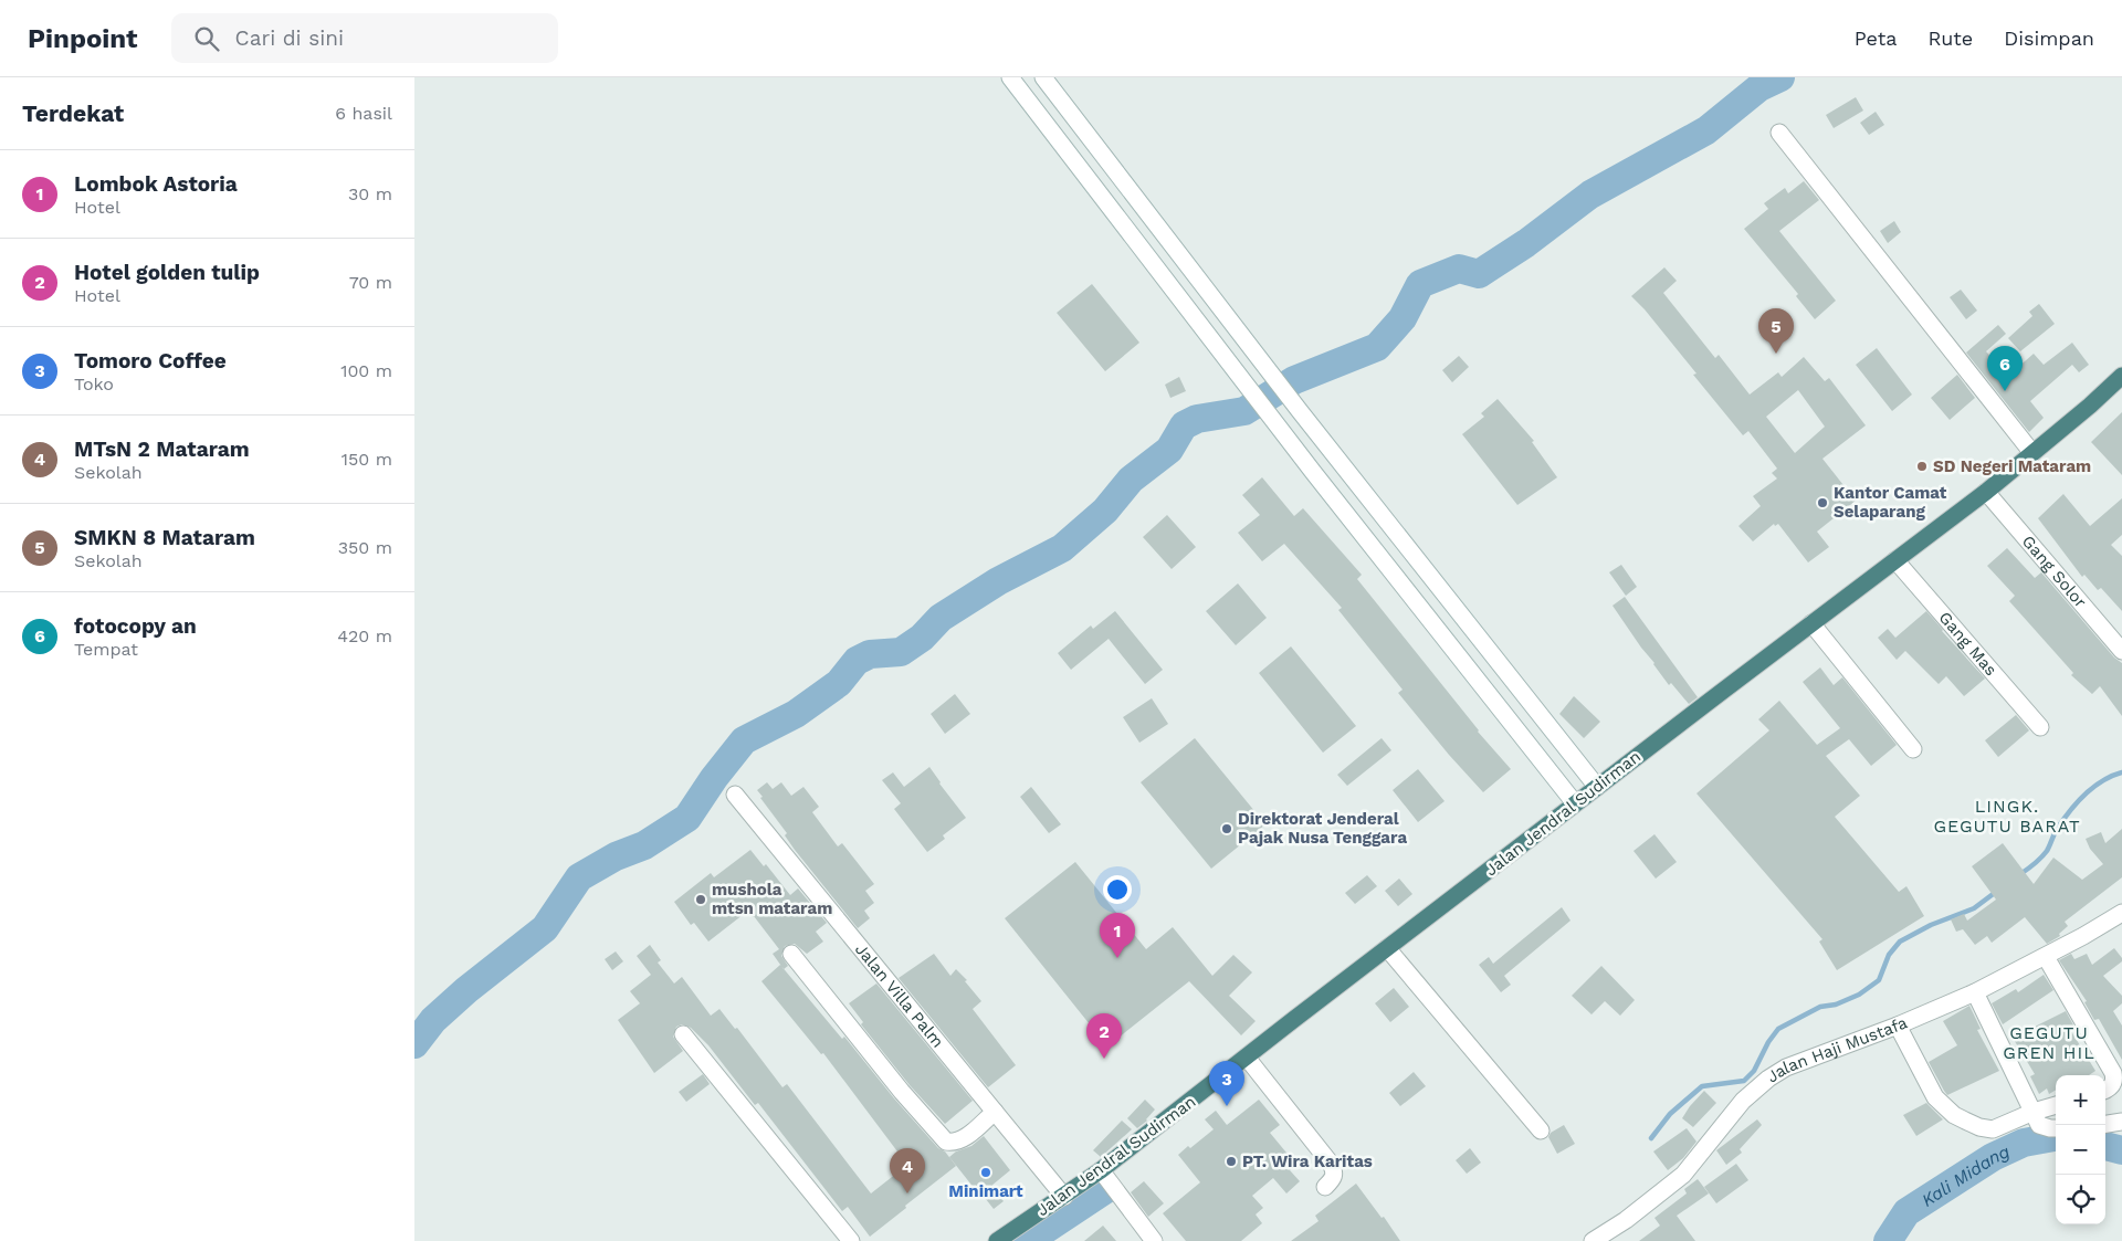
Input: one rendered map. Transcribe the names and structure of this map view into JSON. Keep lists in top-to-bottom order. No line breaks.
{"streets":{"highway":["Jalan Jendral Sudirman"],"street":["Gang Solor","Gang Mas","Jalan Villa Palm","Jalan Haji Mustafa"]},"crossings":[["Gang Solor","Jalan Jendral Sudirman"],["Gang Mas","Jalan Jendral Sudirman"],["Jalan Jendral Sudirman","Jalan Villa Palm"]],"districts":["LINGK. GEGUTU BARAT","GEGUTU GREN HIL"],"water":["Kali Midang"],"places":["SD Negeri Mataram","Kantor Camat Selaparang","Direktorat Jenderal Pajak Nusa Tenggara","mushola mtsn mataram","PT. Wira Karitas","Minimart"],"page":{"header":"Pinpoint","search":"Cari di sini","nav":["Peta","Rute","Disimpan"],"heading":["Terdekat","6 hasil"],"list":[{"mark":"1","name":"Lombok Astoria","note":"Hotel","value":"30 m"},{"mark":"2","name":"Hotel golden tulip","note":"Hotel","value":"70 m"},{"mark":"3","name":"Tomoro Coffee","note":"Toko","value":"100 m"},{"mark":"4","name":"MTsN 2 Mataram","note":"Sekolah","value":"150 m"},{"mark":"5","name":"SMKN 8 Mataram","note":"Sekolah","value":"350 m"},{"mark":"6","name":"fotocopy an","note":"Tempat","value":"420 m"}],"pins":["5","6","1","2","3","4"],"map_buttons":["+","−"]}}
